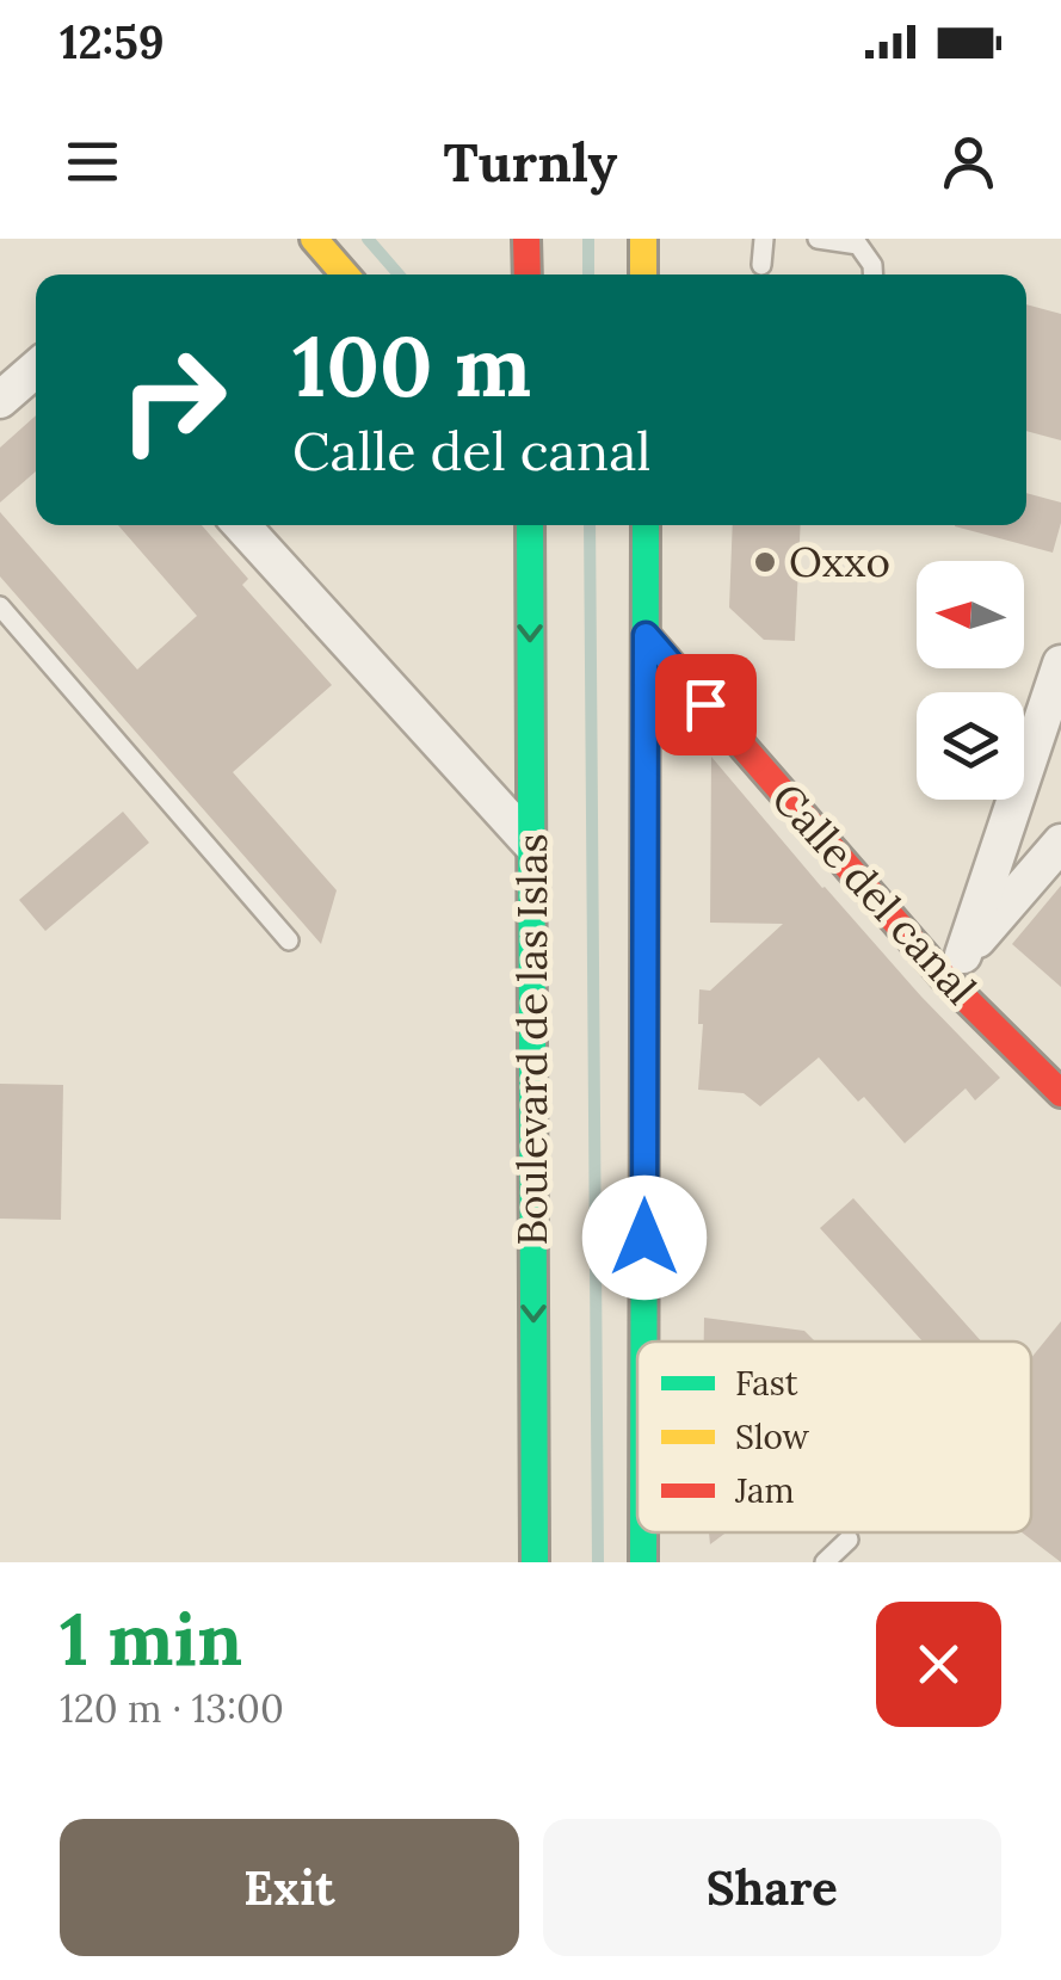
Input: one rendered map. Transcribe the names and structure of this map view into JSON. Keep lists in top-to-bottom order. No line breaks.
{"streets":{"main road":["Calle del canal","Boulevard de las Islas"]},"places":["Oxxo"],"legend":["Fast","Slow","Jam"],"north":"left","page":{"status":"12:59","header":"Turnly","turn":["100 m","Calle del canal"],"heading":["1 min","120 m · 13:00"],"buttons":["Exit","Share"]}}
